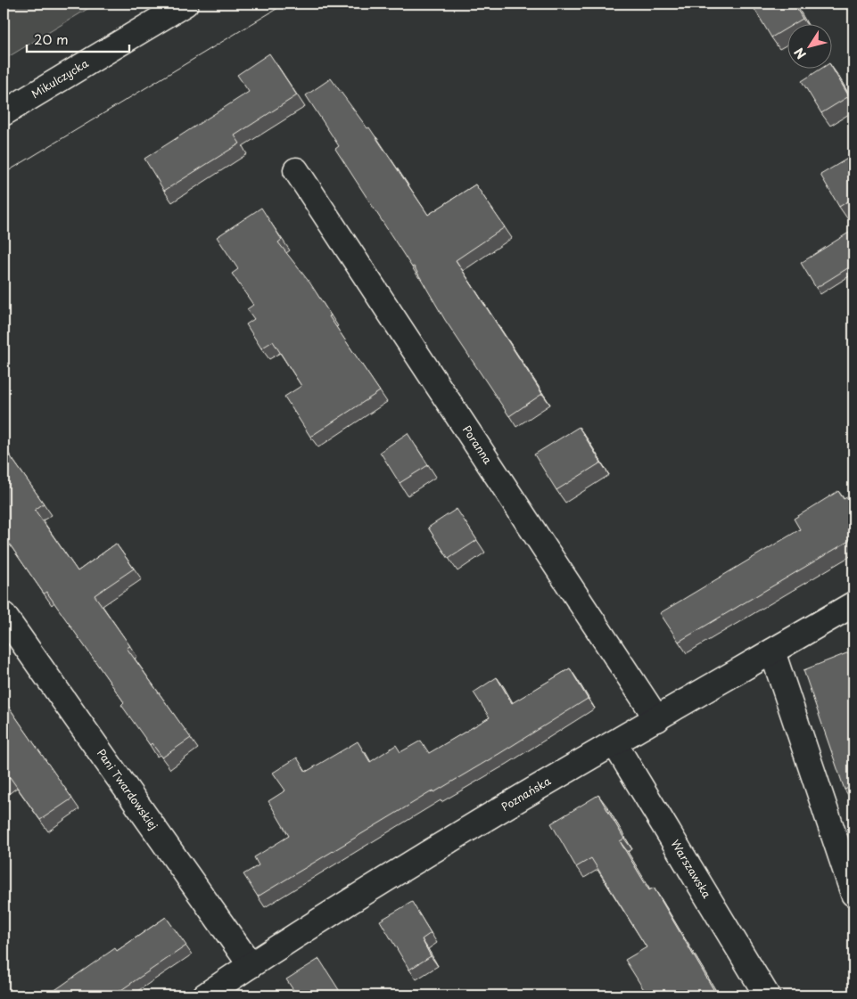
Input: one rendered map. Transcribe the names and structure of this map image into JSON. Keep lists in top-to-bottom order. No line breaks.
{"streets":{"street":["Mikulczycka","Poranna","Pani Twardowskiej","Poznańska","Warszawska"]},"crossings":[["Poranna","Poznańska"],["Pani Twardowskiej","Poznańska"],["Poznańska","Warszawska"]],"scale_bar":"20 m","north":"bottom left"}
